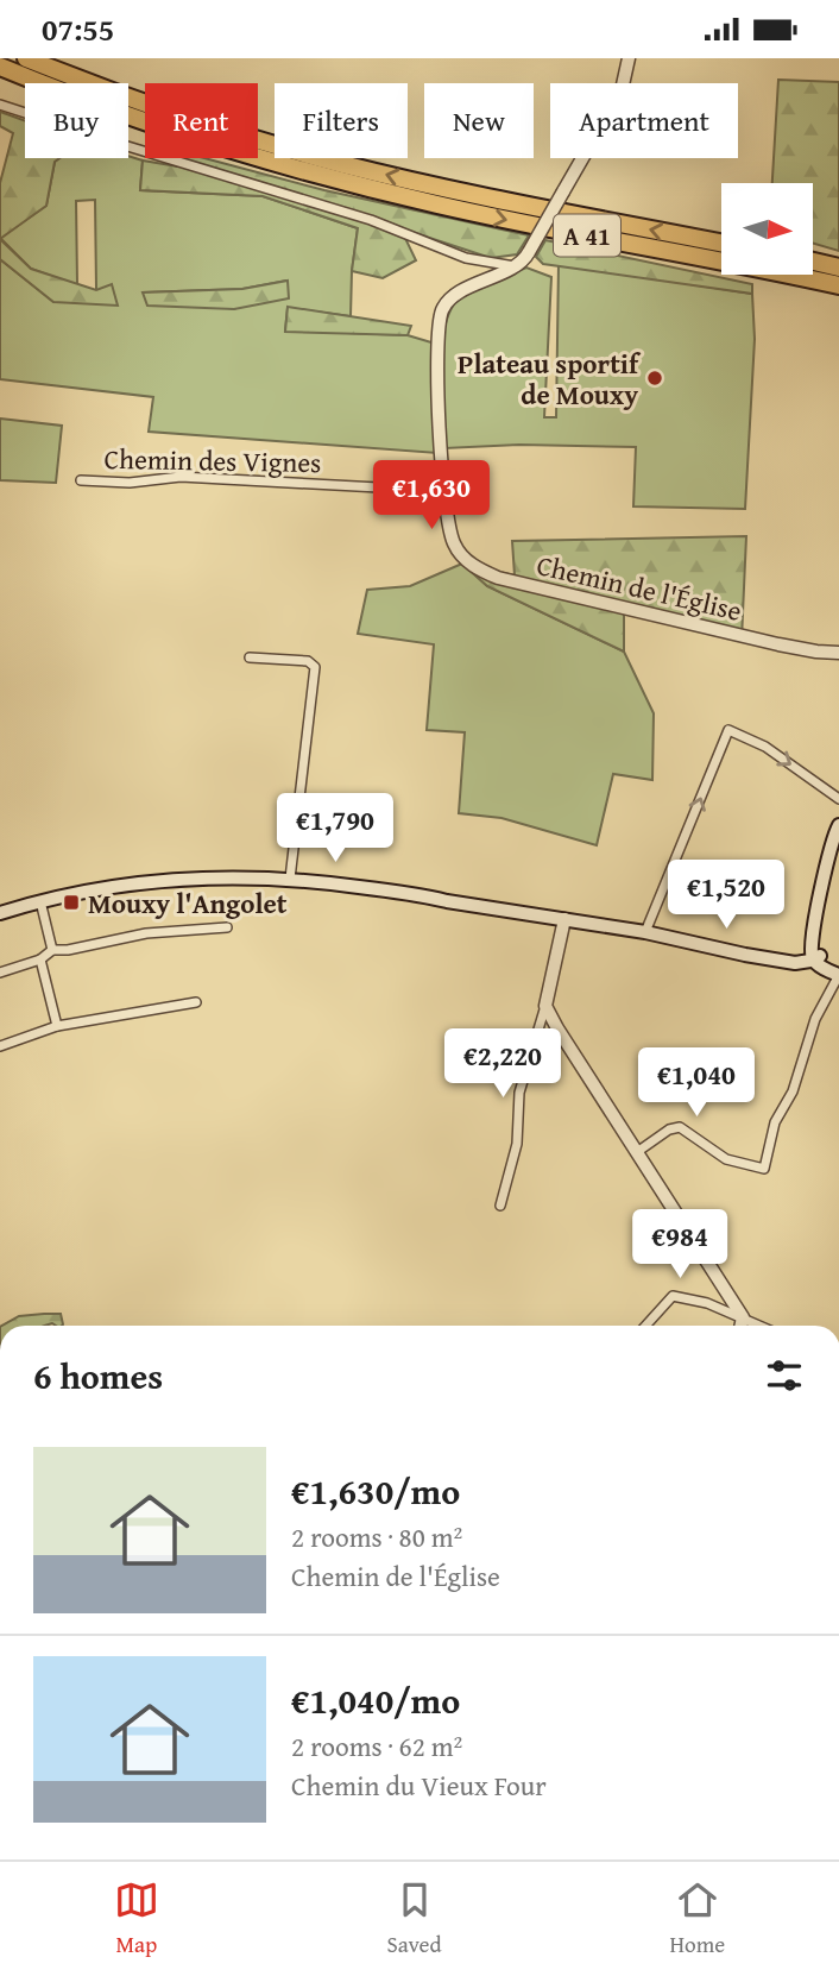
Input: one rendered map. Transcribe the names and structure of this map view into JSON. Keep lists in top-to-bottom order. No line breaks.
{"streets":{"highway":["A 41"],"street":["Chemin des Vignes","Chemin de l'Église"]},"crossings":[["Chemin des Vignes","Chemin de l'Église"]],"places":{"other":["Plateau sportif de Mouxy"],"transit":["Mouxy l'Angolet"]},"north":"right","page":{"status":"07:55","chip":["Buy","Rent","Filters","New","Apartment"],"price":["€1,630","€1,790","€1,520","€2,220","€1,040","€984"],"heading":"6 homes","list":[{"name":"€1,630/mo","note":"2 rooms · 80 m² · Chemin de l'Église"},{"name":"€1,040/mo","note":"2 rooms · 62 m² · Chemin du Vieux Four"}],"tabs":["Map","Saved","Home"]}}
